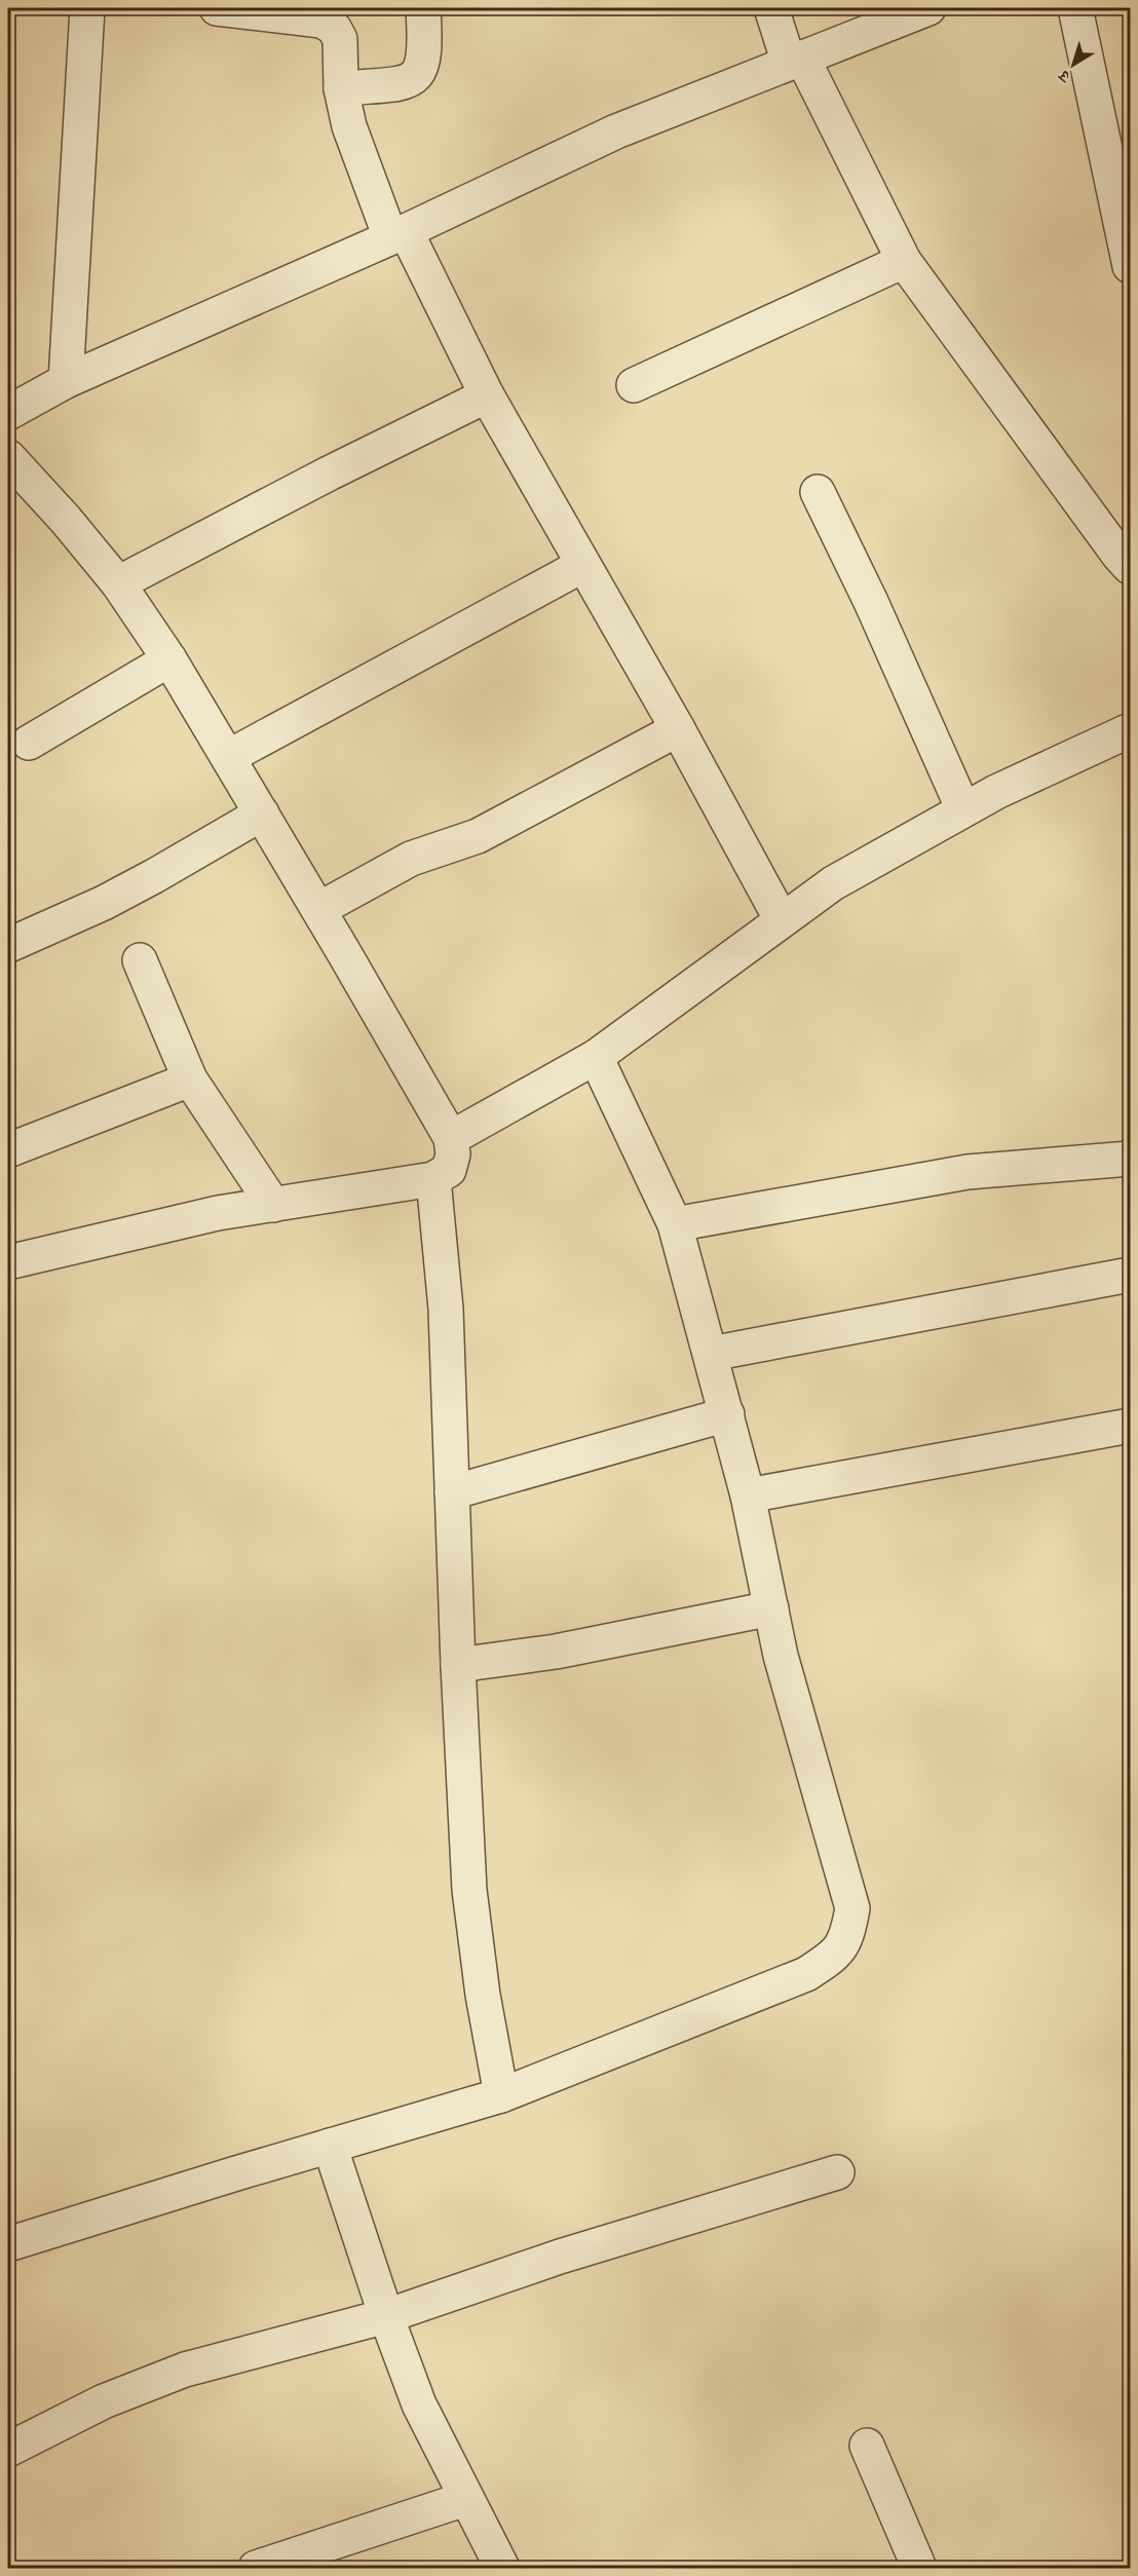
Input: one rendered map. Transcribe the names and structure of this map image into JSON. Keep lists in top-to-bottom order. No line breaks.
{"north":"bottom left"}
